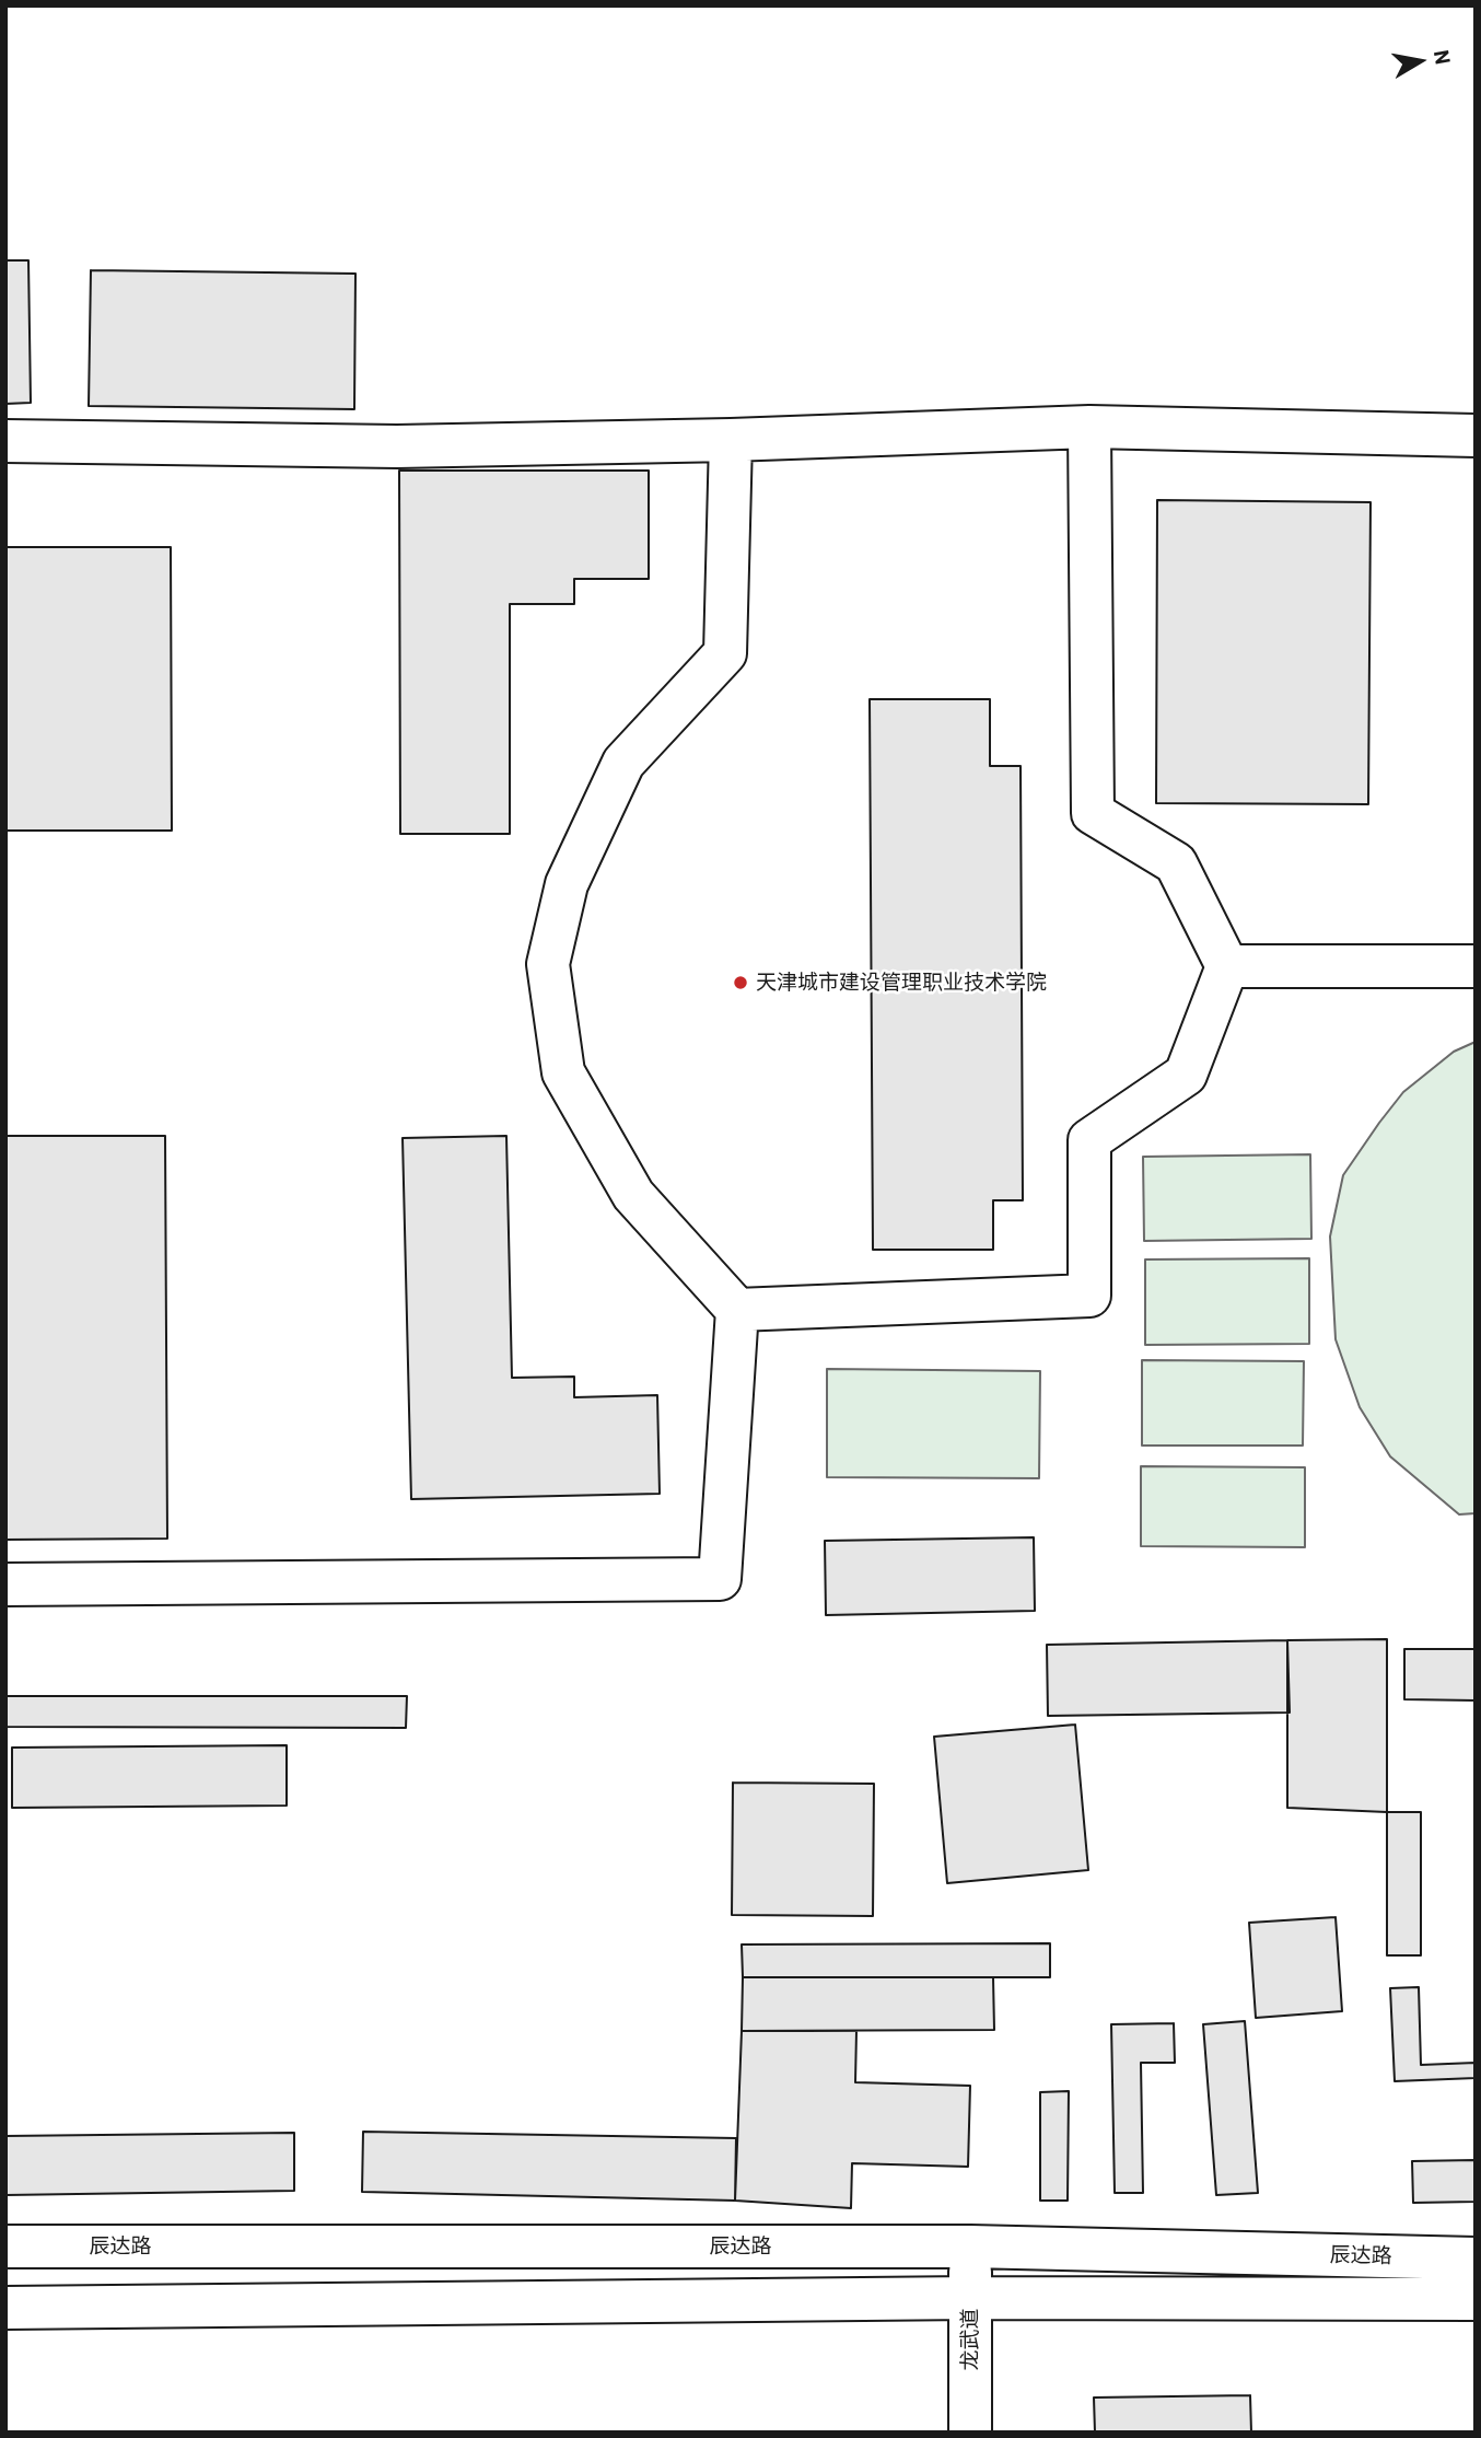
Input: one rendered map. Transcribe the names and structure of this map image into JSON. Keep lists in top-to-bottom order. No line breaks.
{"streets":{"street":["辰达路","龙武道"]},"crossings":[["辰达路","龙武道"]],"places":["天津城市建设管理职业技术学院"],"north":"right"}
